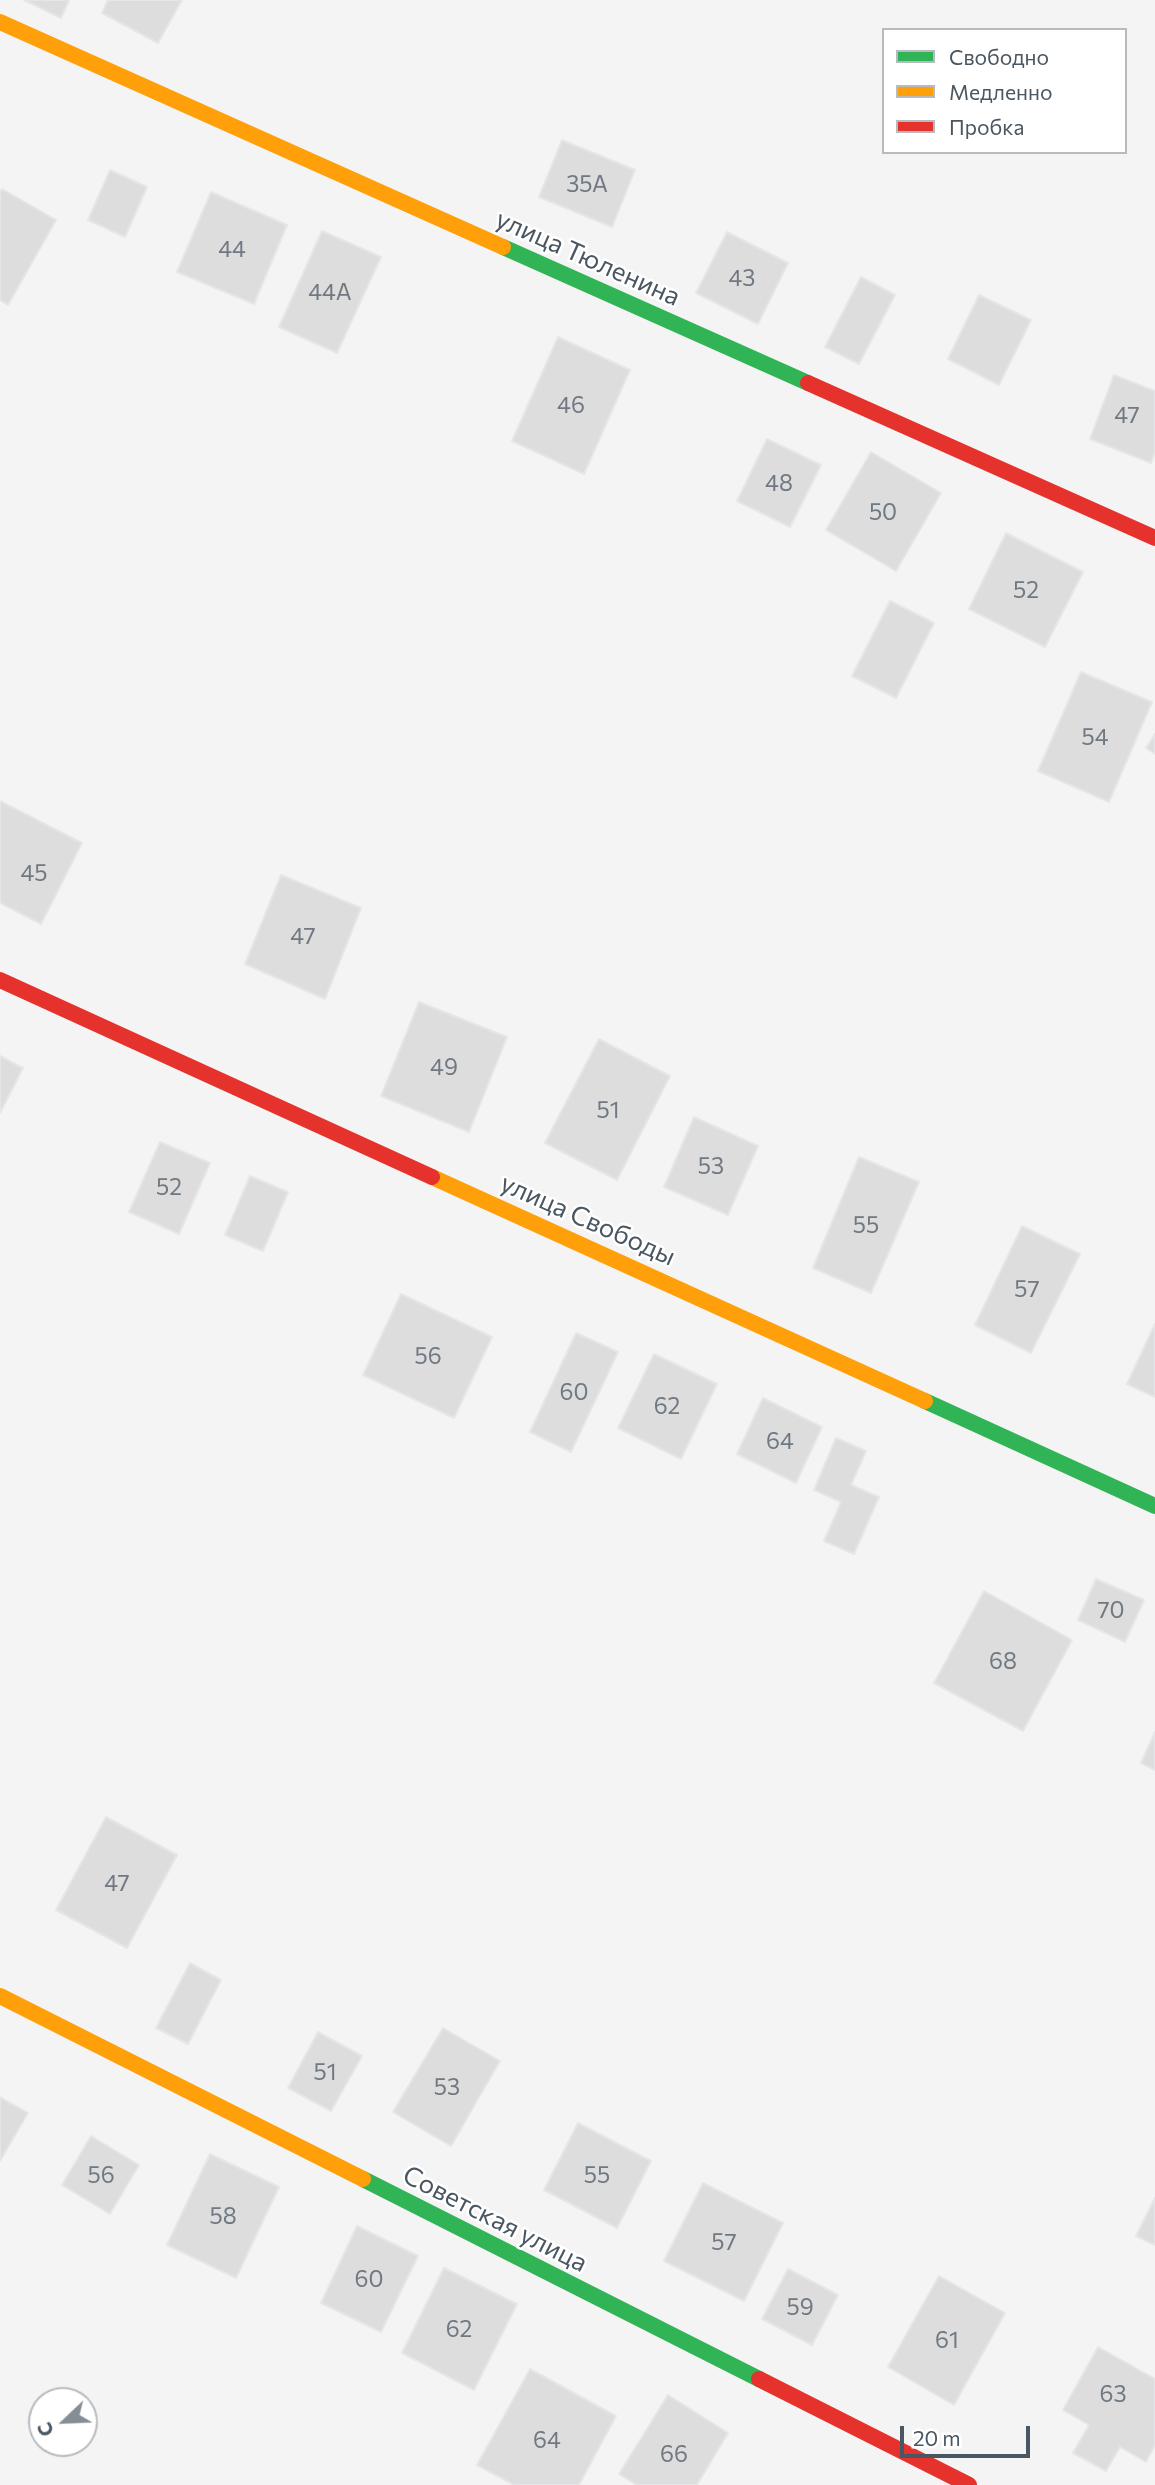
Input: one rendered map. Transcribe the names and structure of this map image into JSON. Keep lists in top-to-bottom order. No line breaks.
{"streets":{"street":["улица Тюленина","улица Свободы","Советская улица"]},"house_numbers":["35А","44","43","44А","46","47","48","50","52","54","45","47","49","51","53","52","55","57","56","60","62","64","70","68","47","51","53","56","55","58","57","60","59","62","61","63","64","66"],"legend":["Свободно","Медленно","Пробка"],"scale_bar":"20 m","north":"bottom left"}
